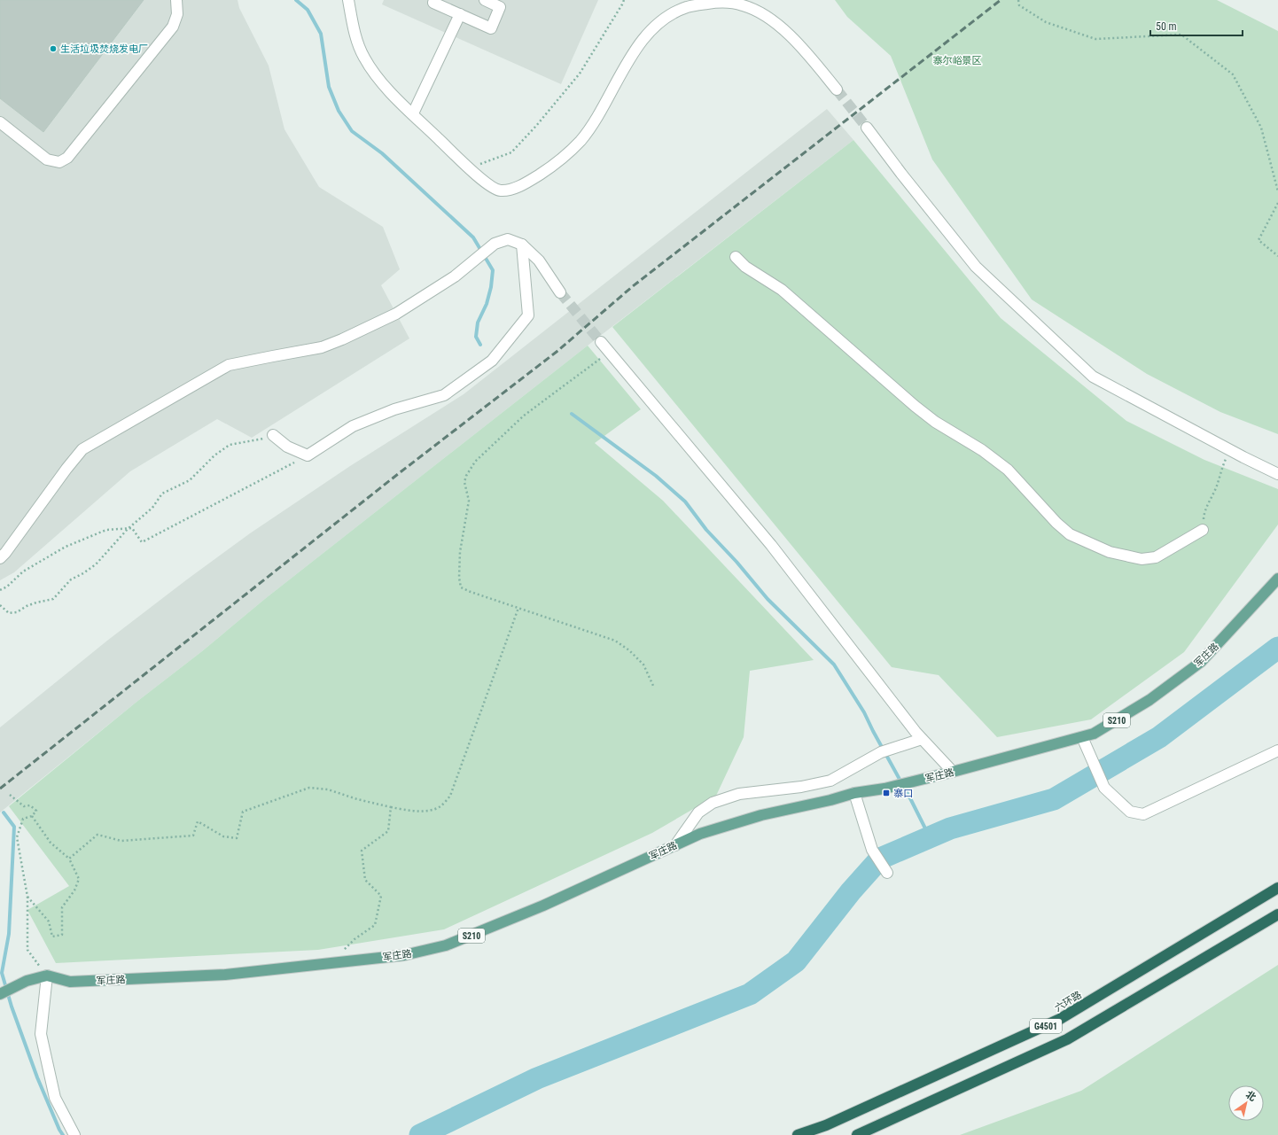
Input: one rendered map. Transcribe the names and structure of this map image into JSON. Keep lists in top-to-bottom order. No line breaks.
{"streets":{"highway":["六环路","G4501"],"main road":["军庄路","S210"]},"parks":["寨尔峪景区"],"places":{"other":["生活垃圾焚烧发电厂"],"transit":["寨口"]},"scale_bar":"50 m","north":"top right"}
